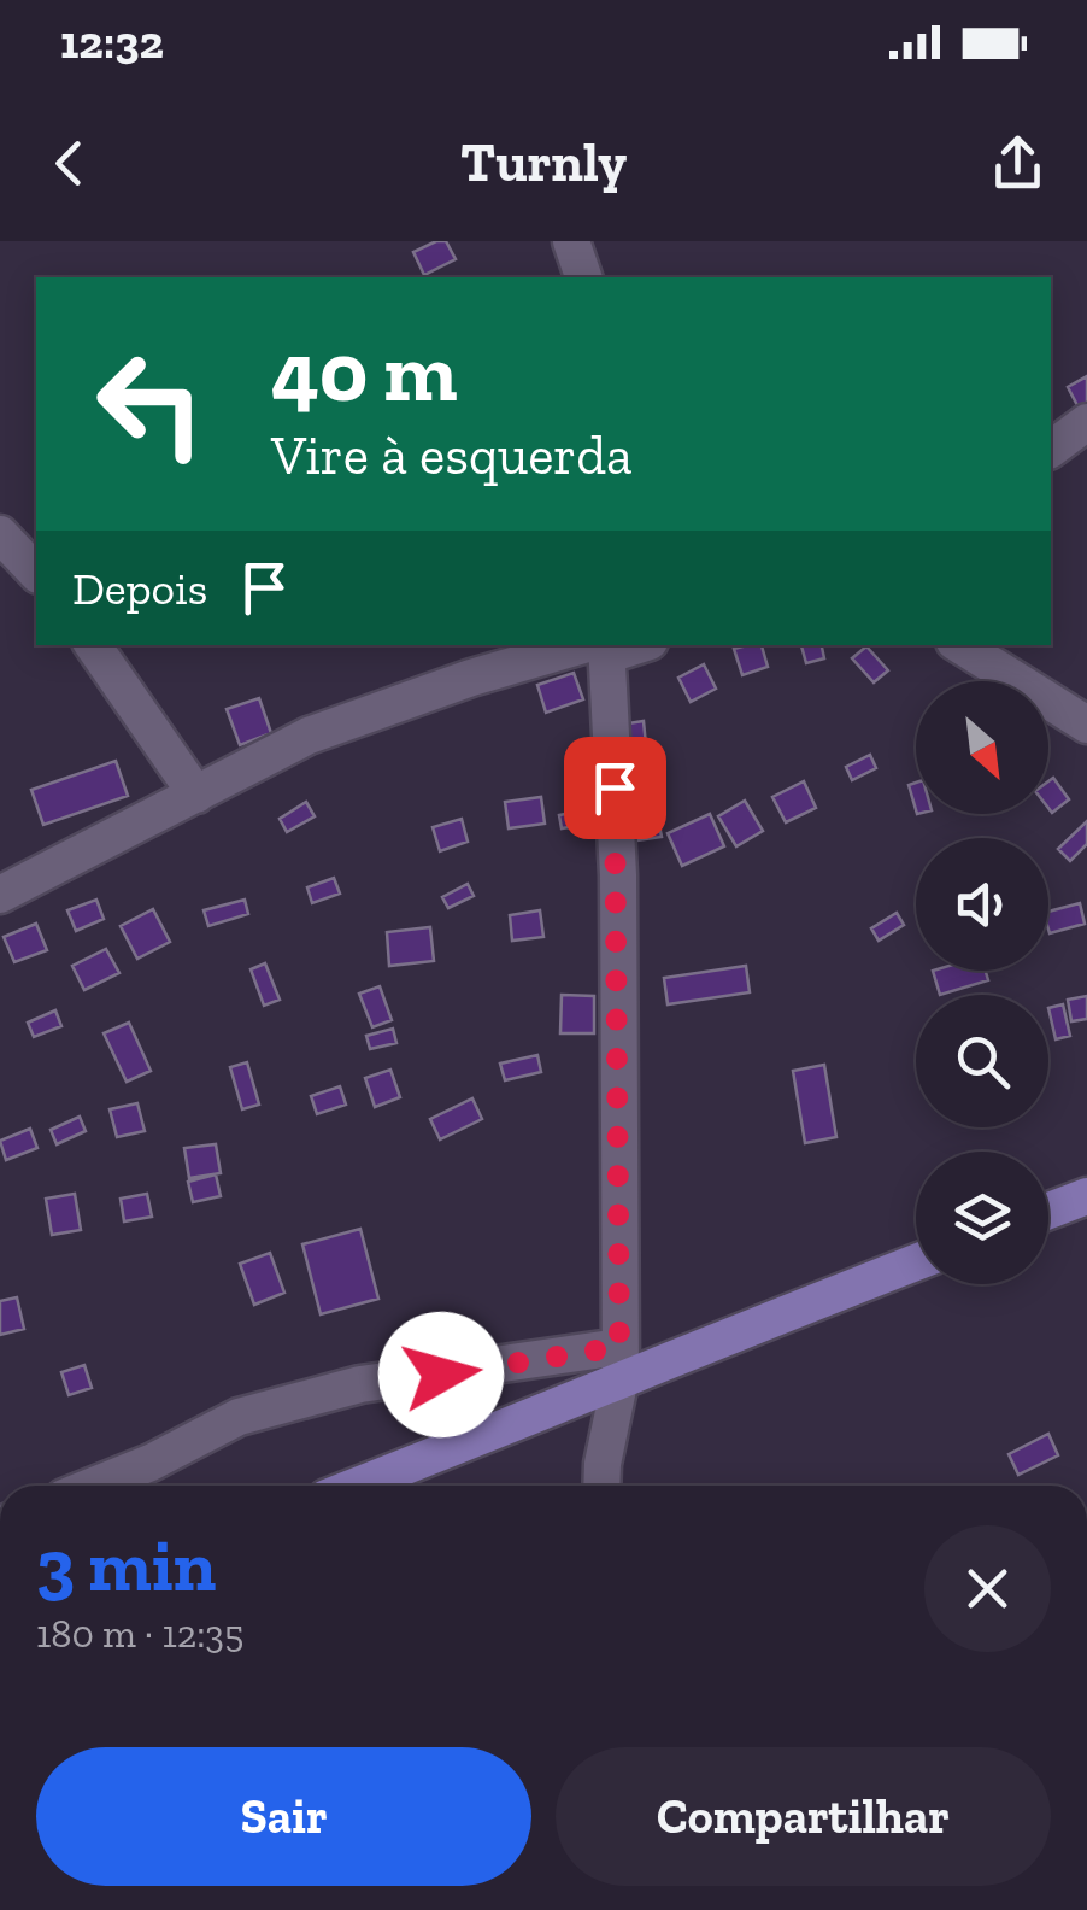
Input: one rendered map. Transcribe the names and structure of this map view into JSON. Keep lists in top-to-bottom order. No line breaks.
{"north":"bottom right","page":{"status":"12:32","header":"Turnly","turn":["40 m","Vire à esquerda"],"then":"Depois","heading":["3 min","180 m · 12:35"],"buttons":["Sair","Compartilhar"]}}
